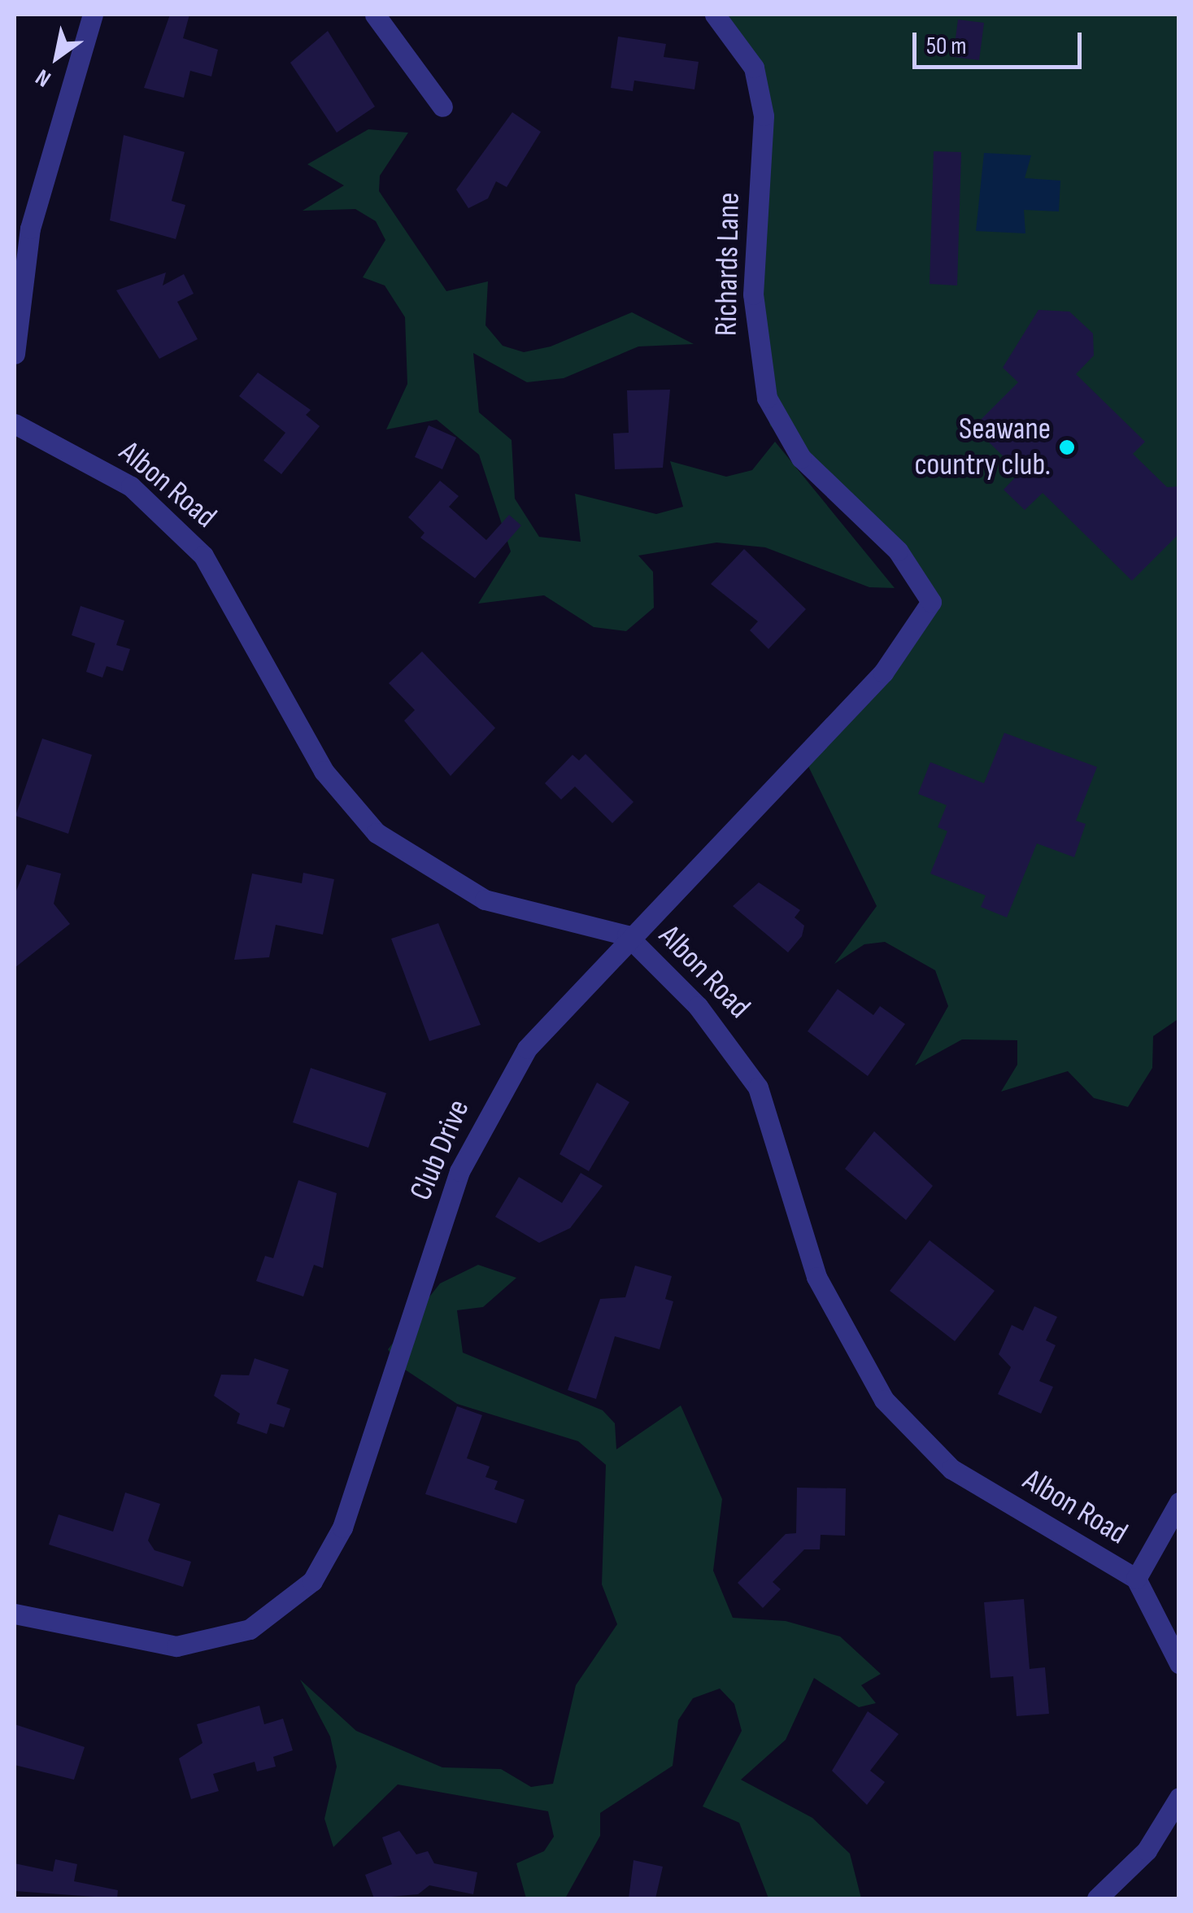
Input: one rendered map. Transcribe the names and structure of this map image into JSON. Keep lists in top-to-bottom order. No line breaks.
{"streets":{"street":["Richards Lane","Albon Road","Club Drive"]},"crossings":[["Richards Lane","Club Drive"],["Albon Road","Club Drive"]],"places":["Seawane country club."],"scale_bar":"50 m","north":"bottom left"}
